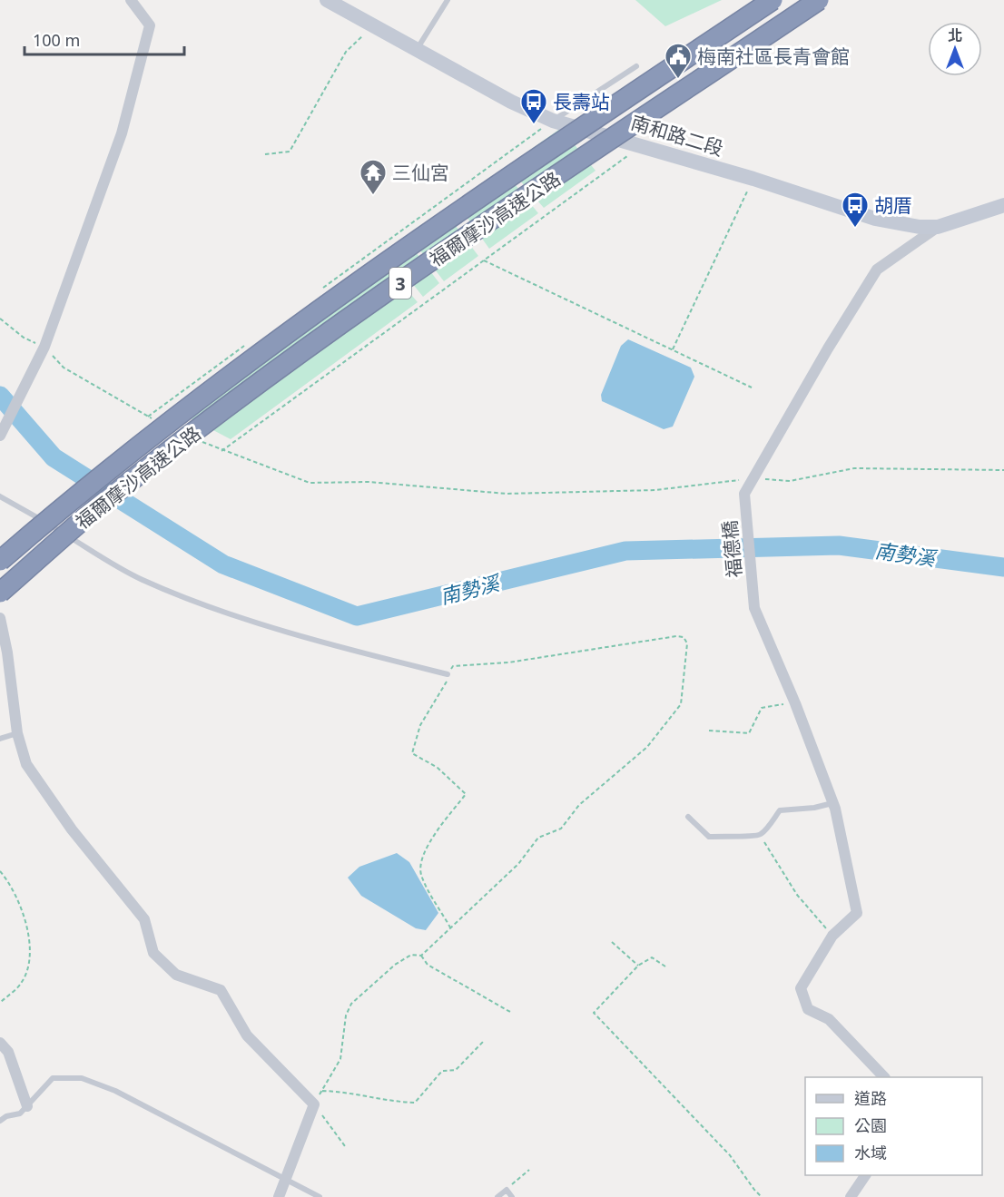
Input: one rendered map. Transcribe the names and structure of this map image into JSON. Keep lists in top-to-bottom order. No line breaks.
{"streets":{"highway":["福爾摩沙高速公路","3"],"main road":["南和路二段"],"street":["福德橋"]},"crossings":[["南和路二段","福德橋"]],"water":["南勢溪"],"places":{"public building":["梅南社區長青會館"],"bus stop":["長壽站","胡厝"],"temple":["三仙宮"]},"legend":["道路","公園","水域"],"scale_bar":"100 m","north":"top"}
